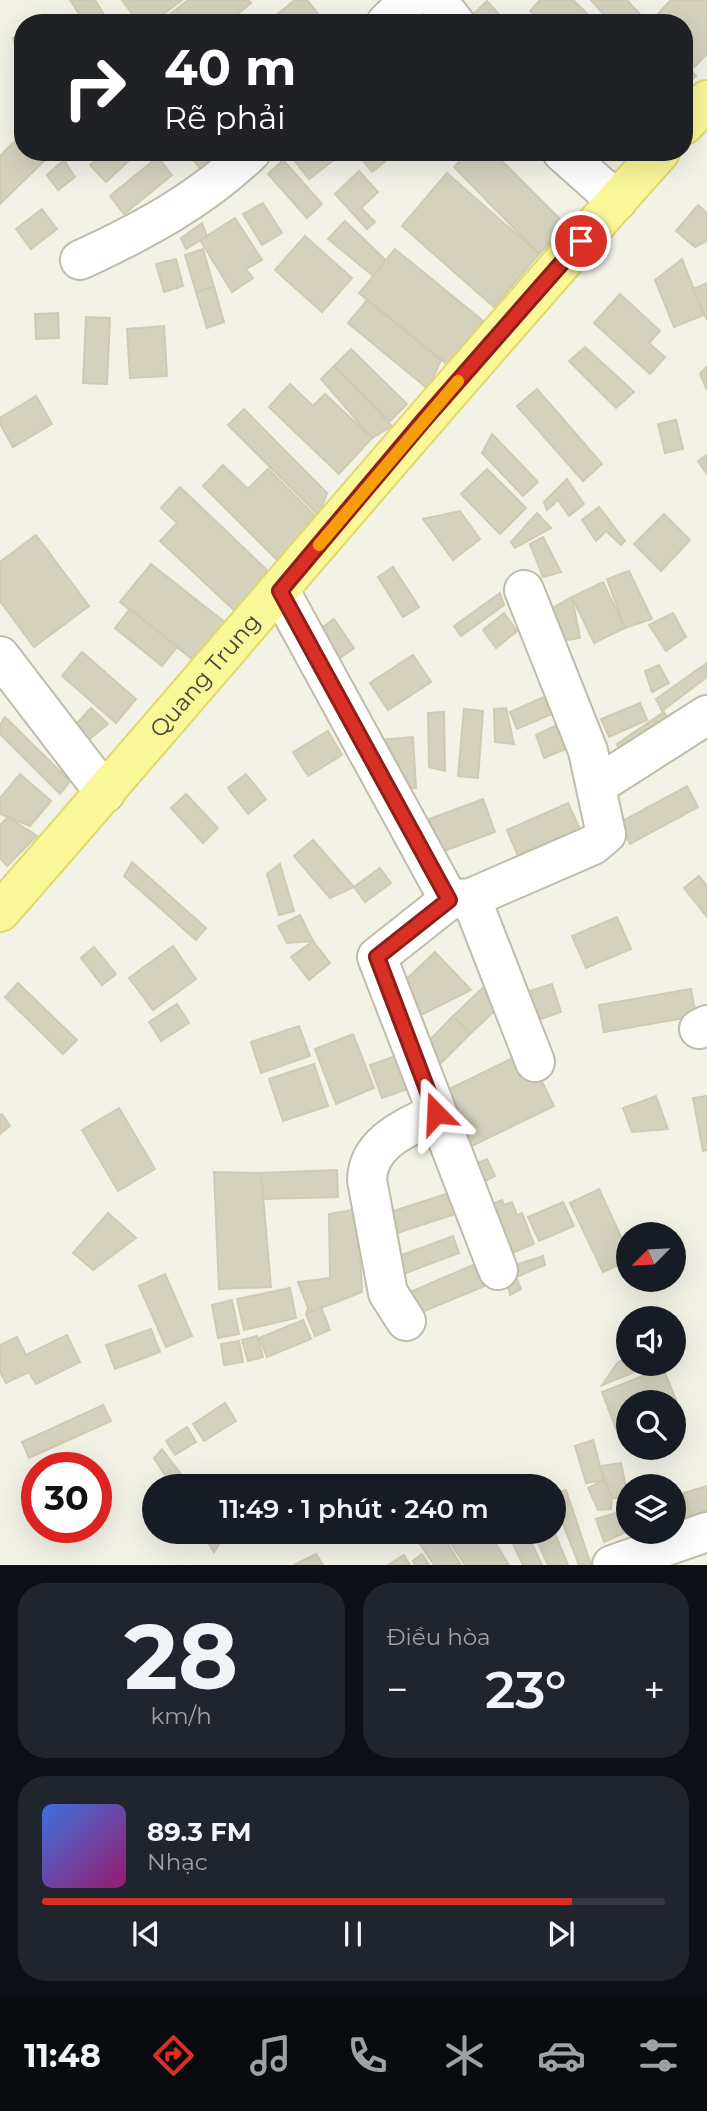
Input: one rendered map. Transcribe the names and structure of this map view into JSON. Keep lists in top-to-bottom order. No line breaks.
{"streets":{"main road":["Quang Trung"]},"north":"bottom left","page":{"turn":["40 m","Rẽ phải"],"limit":"30","trip":"11:49 · 1 phút · 240 m","tile":[["28","km/h"],"Điều hòa"],"heat":["−","23°","+"],"song":["89.3 FM","Nhạc"],"tabs":"11:48"}}
